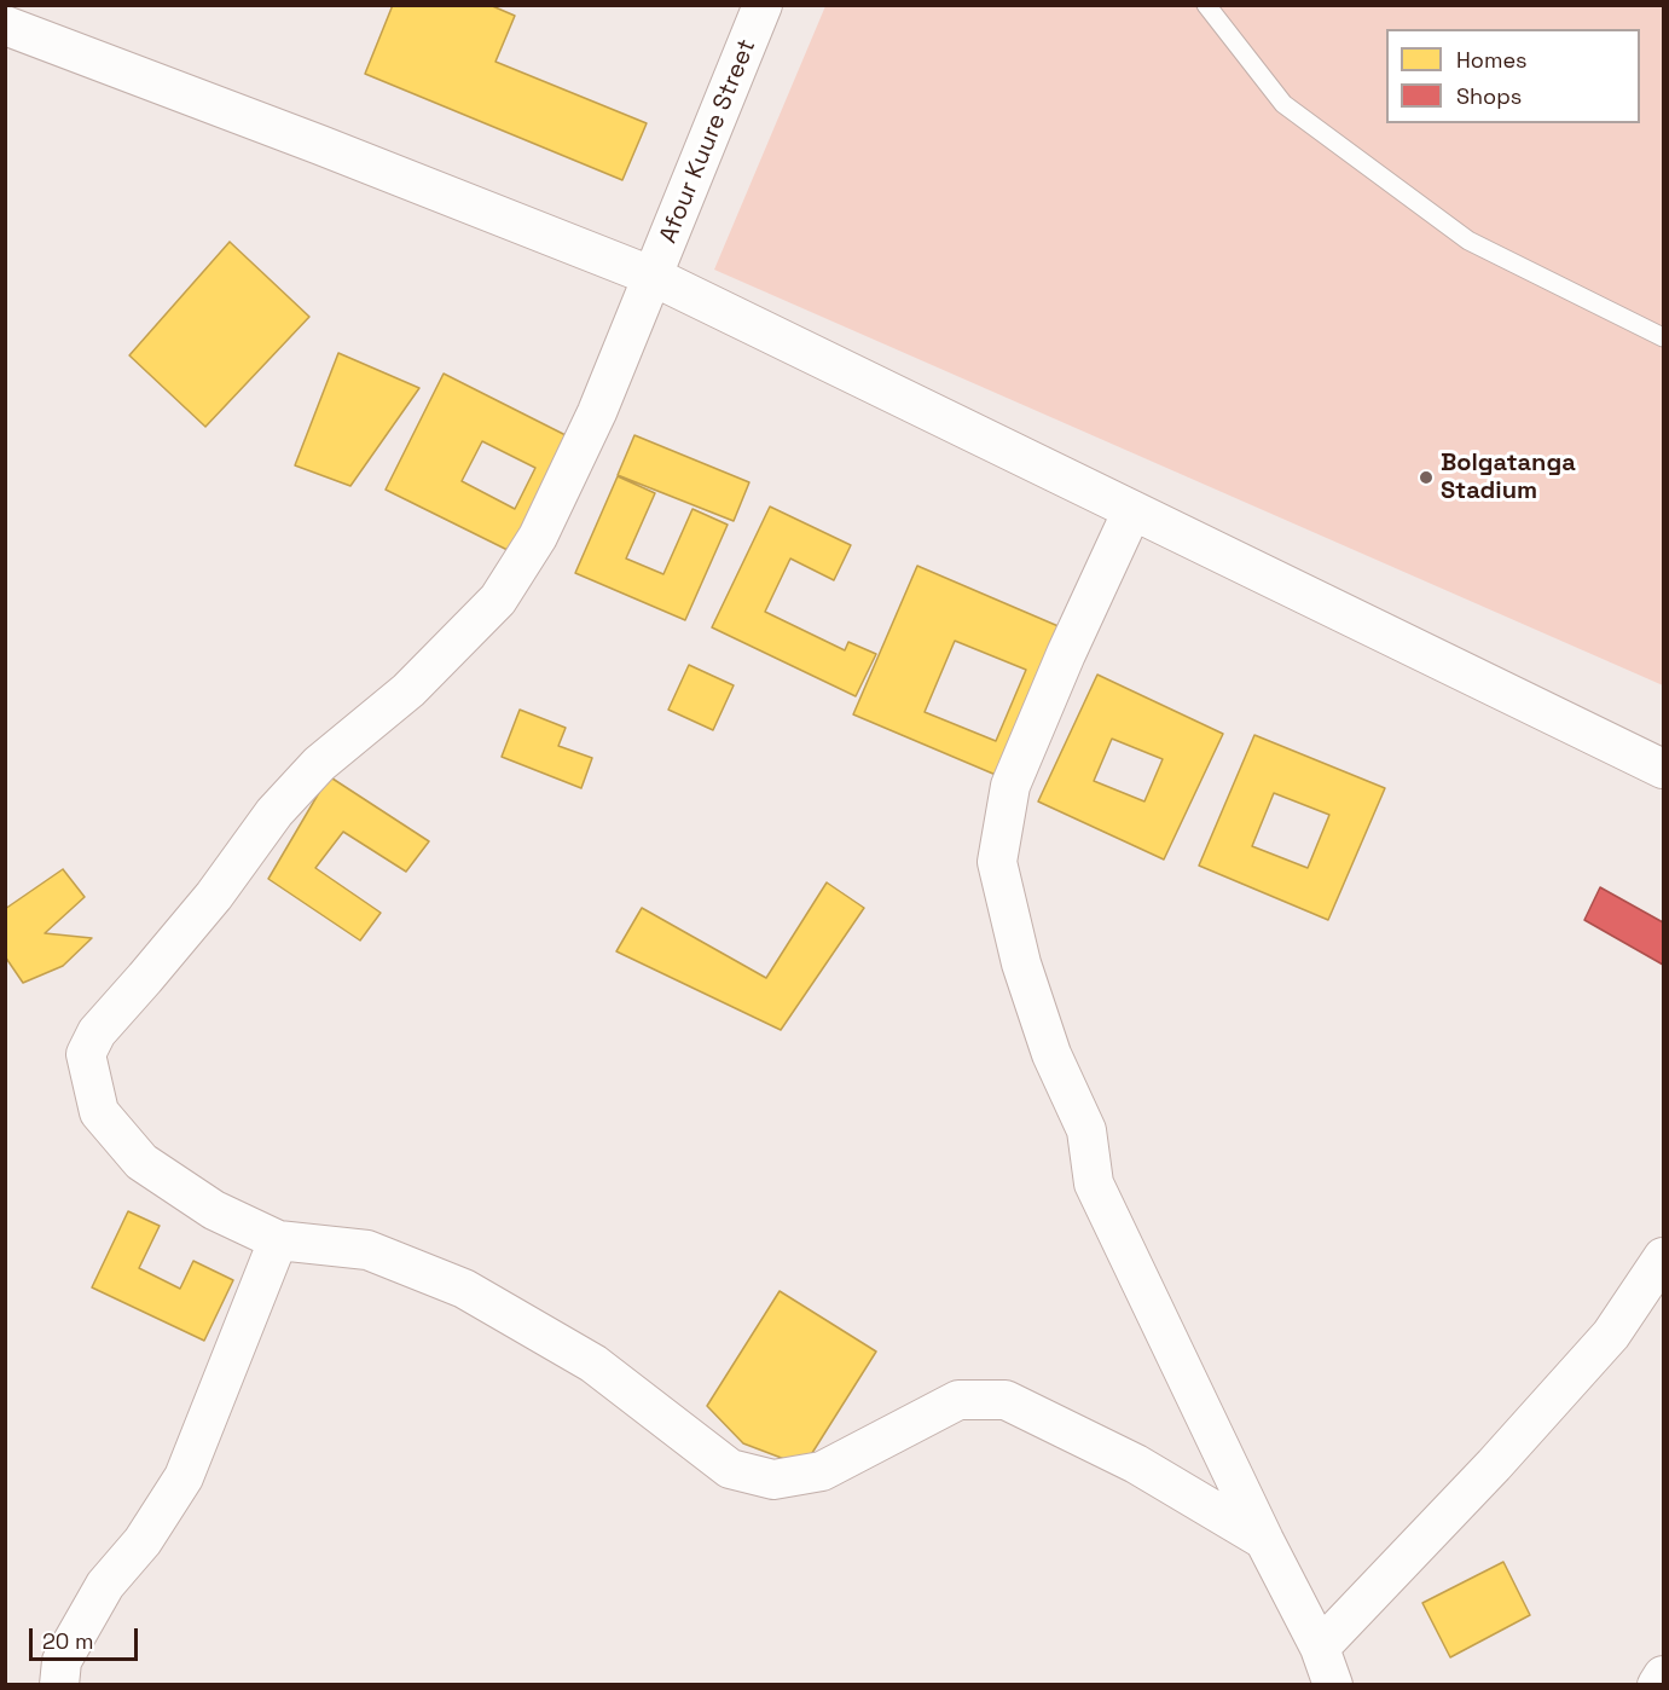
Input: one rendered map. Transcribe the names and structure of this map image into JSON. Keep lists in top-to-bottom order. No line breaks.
{"streets":{"street":["Afour Kuure Street"]},"places":["Bolgatanga Stadium"],"legend":["Homes","Shops"],"scale_bar":"20 m"}
